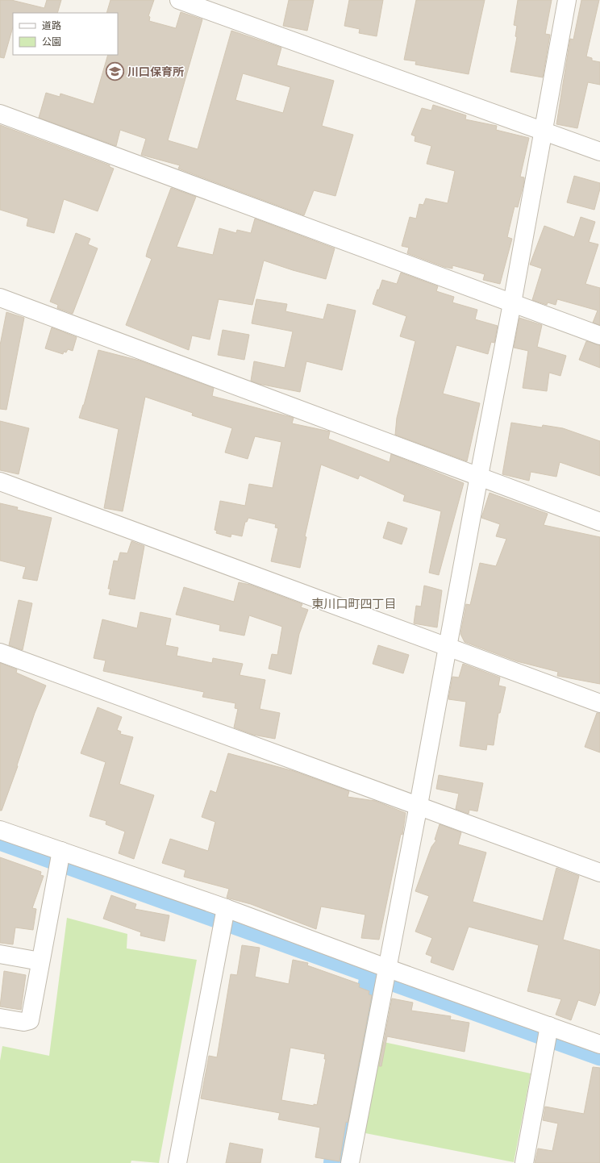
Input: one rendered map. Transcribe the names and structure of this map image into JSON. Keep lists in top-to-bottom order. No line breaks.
{"districts":["東川口町四丁目"],"places":{"school or university":["川口保育所"]},"legend":["道路","公園"]}
